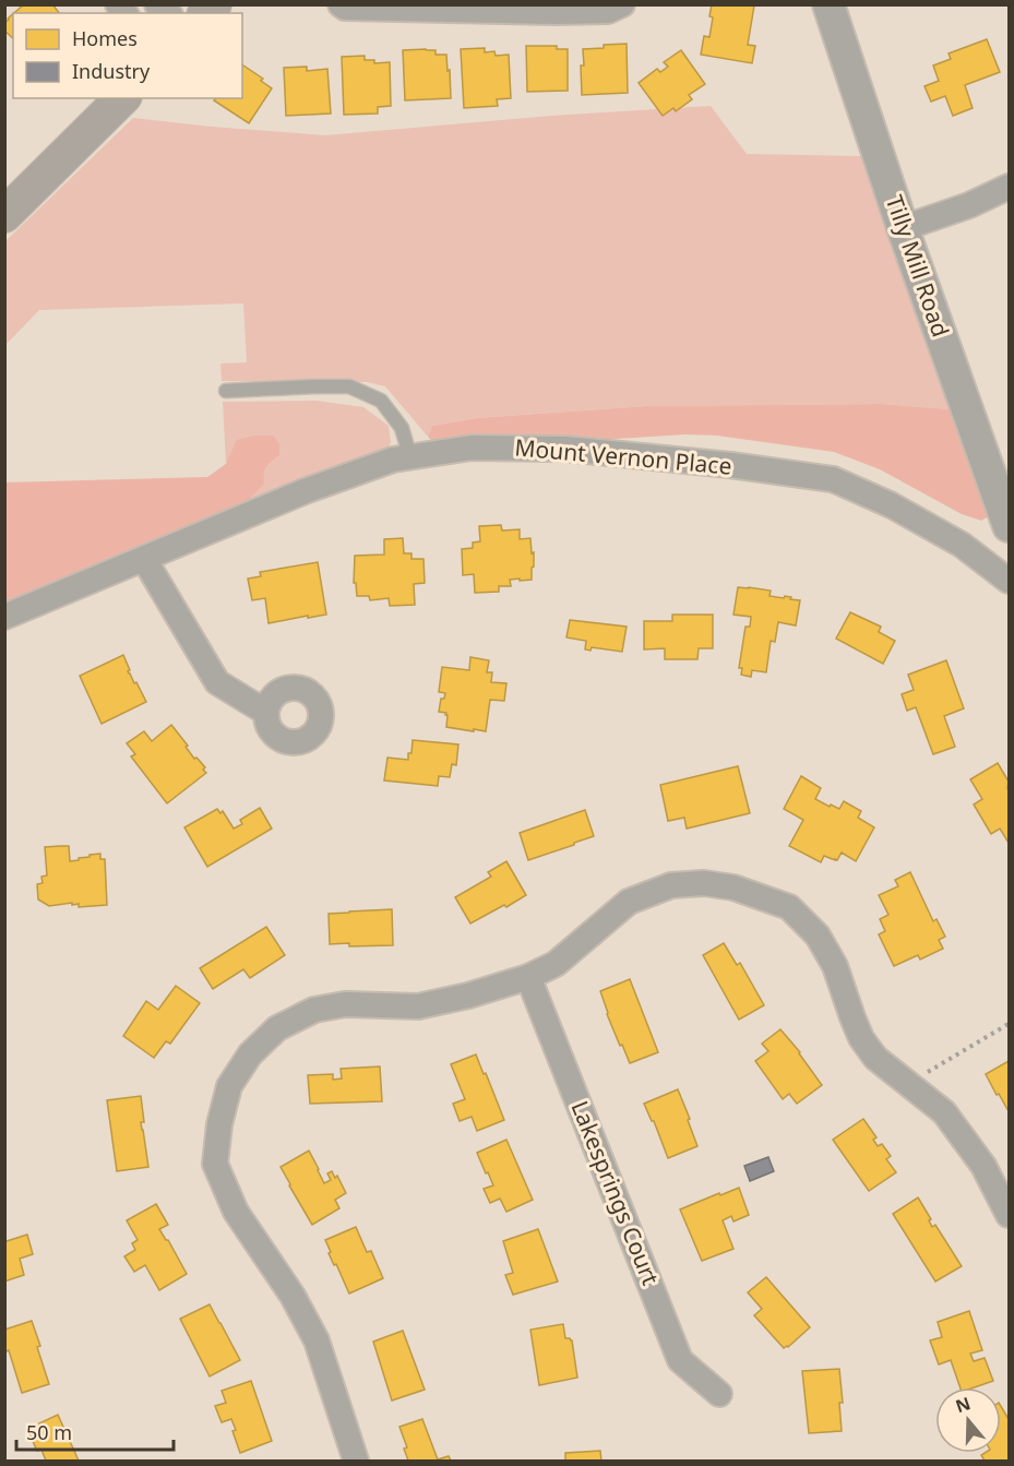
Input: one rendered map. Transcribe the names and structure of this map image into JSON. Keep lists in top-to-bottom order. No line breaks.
{"streets":{"street":["Tilly Mill Road","Mount Vernon Place","Lakesprings Court"]},"legend":["Homes","Industry"],"scale_bar":"50 m","north":"top"}
